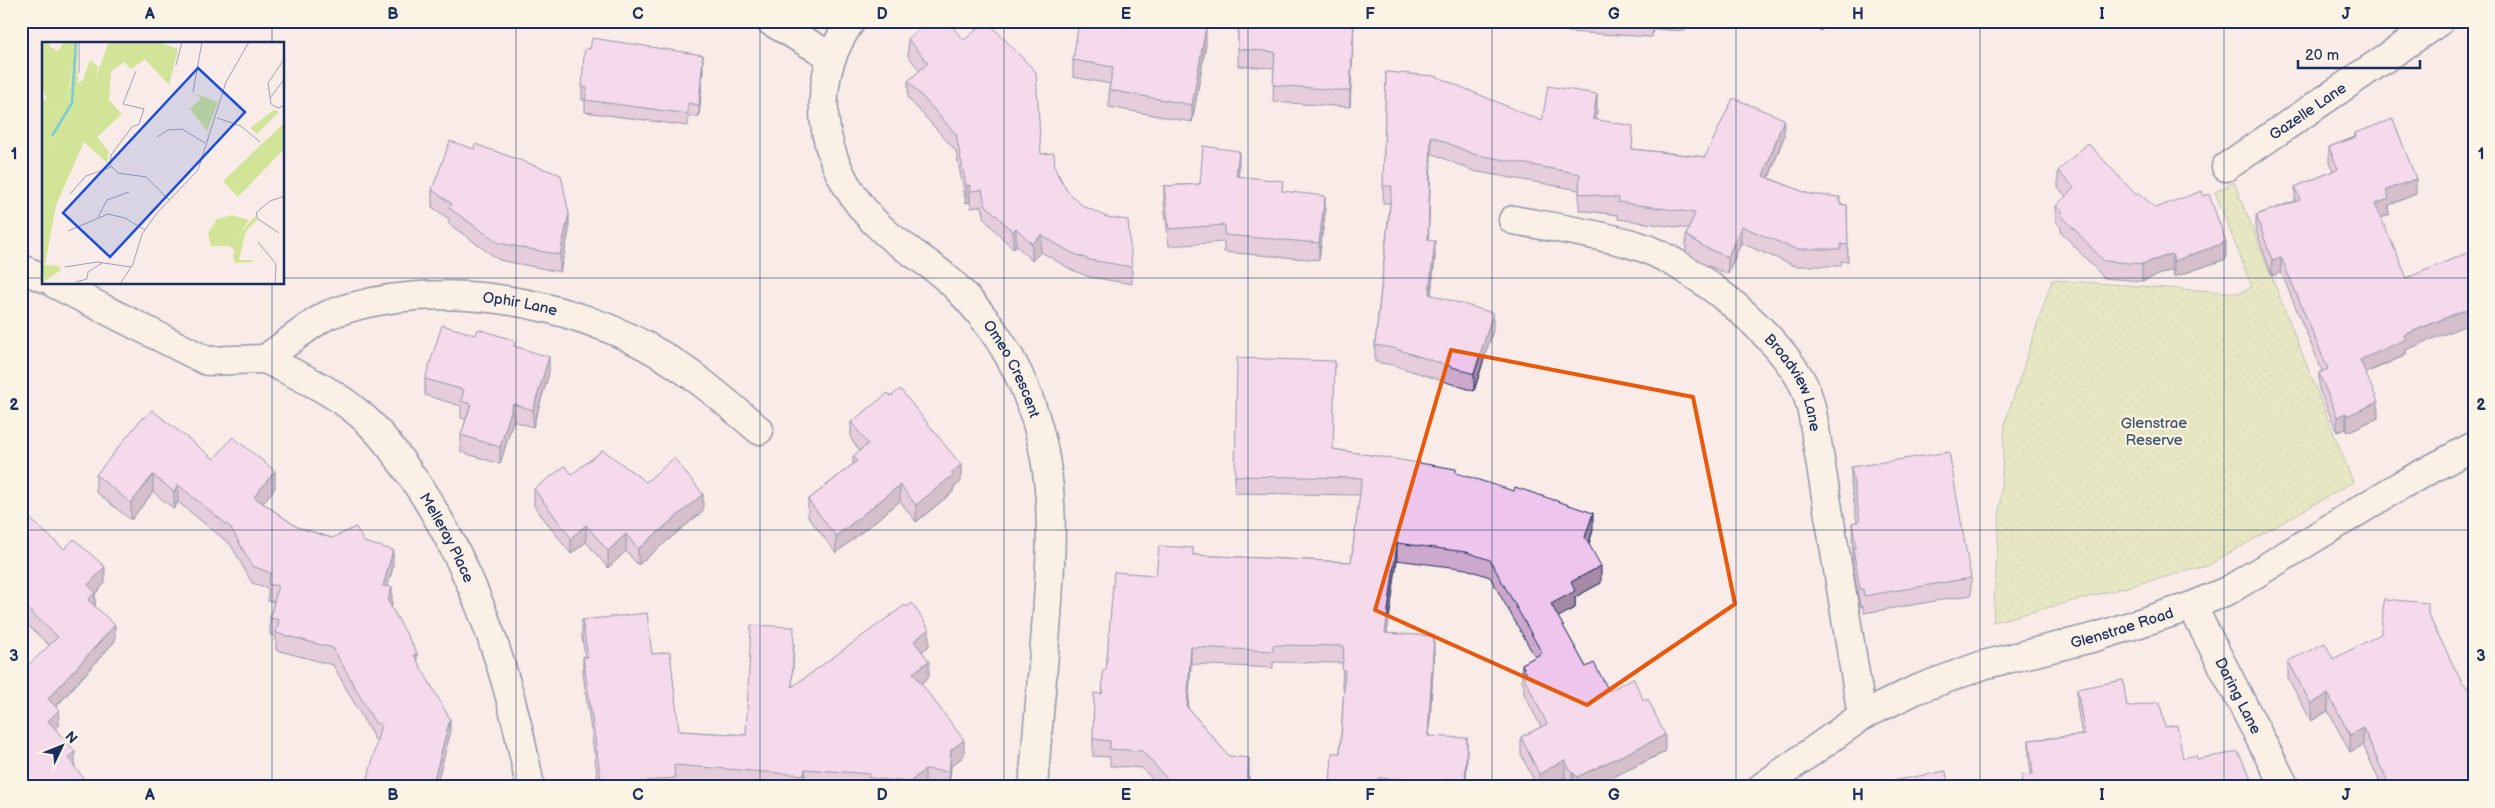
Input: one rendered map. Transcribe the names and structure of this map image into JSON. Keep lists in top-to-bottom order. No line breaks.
{"streets":{"street":["Gazelle Lane","Ophir Lane","Omeo Crescent","Broadview Lane","Melleray Place","Glenstrae Road","Daring Lane"]},"crossings":[["Ophir Lane","Melleray Place"],["Broadview Lane","Glenstrae Road"],["Glenstrae Road","Daring Lane"]],"parks":["Glenstrae Reserve"],"scale_bar":"20 m","north":"top right","grid":{"columns":["A","B","C","D","E","F","G","H","I","J"],"rows":["1","2","3"]}}
